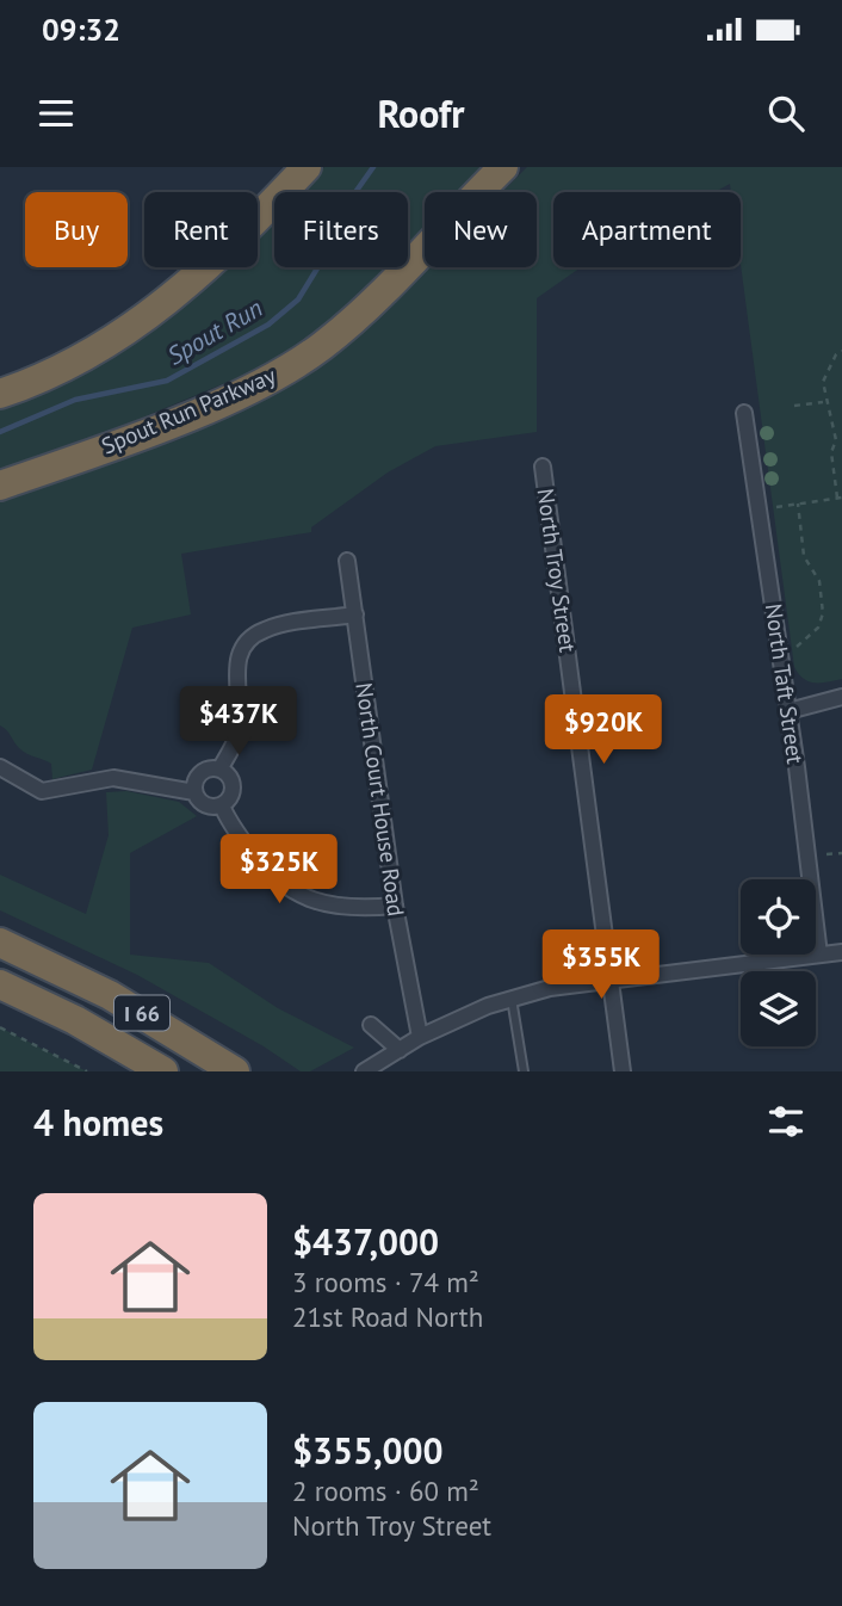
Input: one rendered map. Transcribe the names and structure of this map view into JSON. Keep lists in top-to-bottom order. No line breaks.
{"streets":{"highway":["Spout Run Parkway","I 66"],"street":["North Troy Street","North Taft Street","North Court House Road"]},"water":["Spout Run"],"page":{"status":"09:32","header":"Roofr","chip":["Buy","Rent","Filters","New","Apartment"],"price":["$437K","$920K","$325K","$355K"],"heading":"4 homes","list":[{"name":"$437,000","note":"3 rooms · 74 m² · 21st Road North"},{"name":"$355,000","note":"2 rooms · 60 m² · North Troy Street"}]}}
